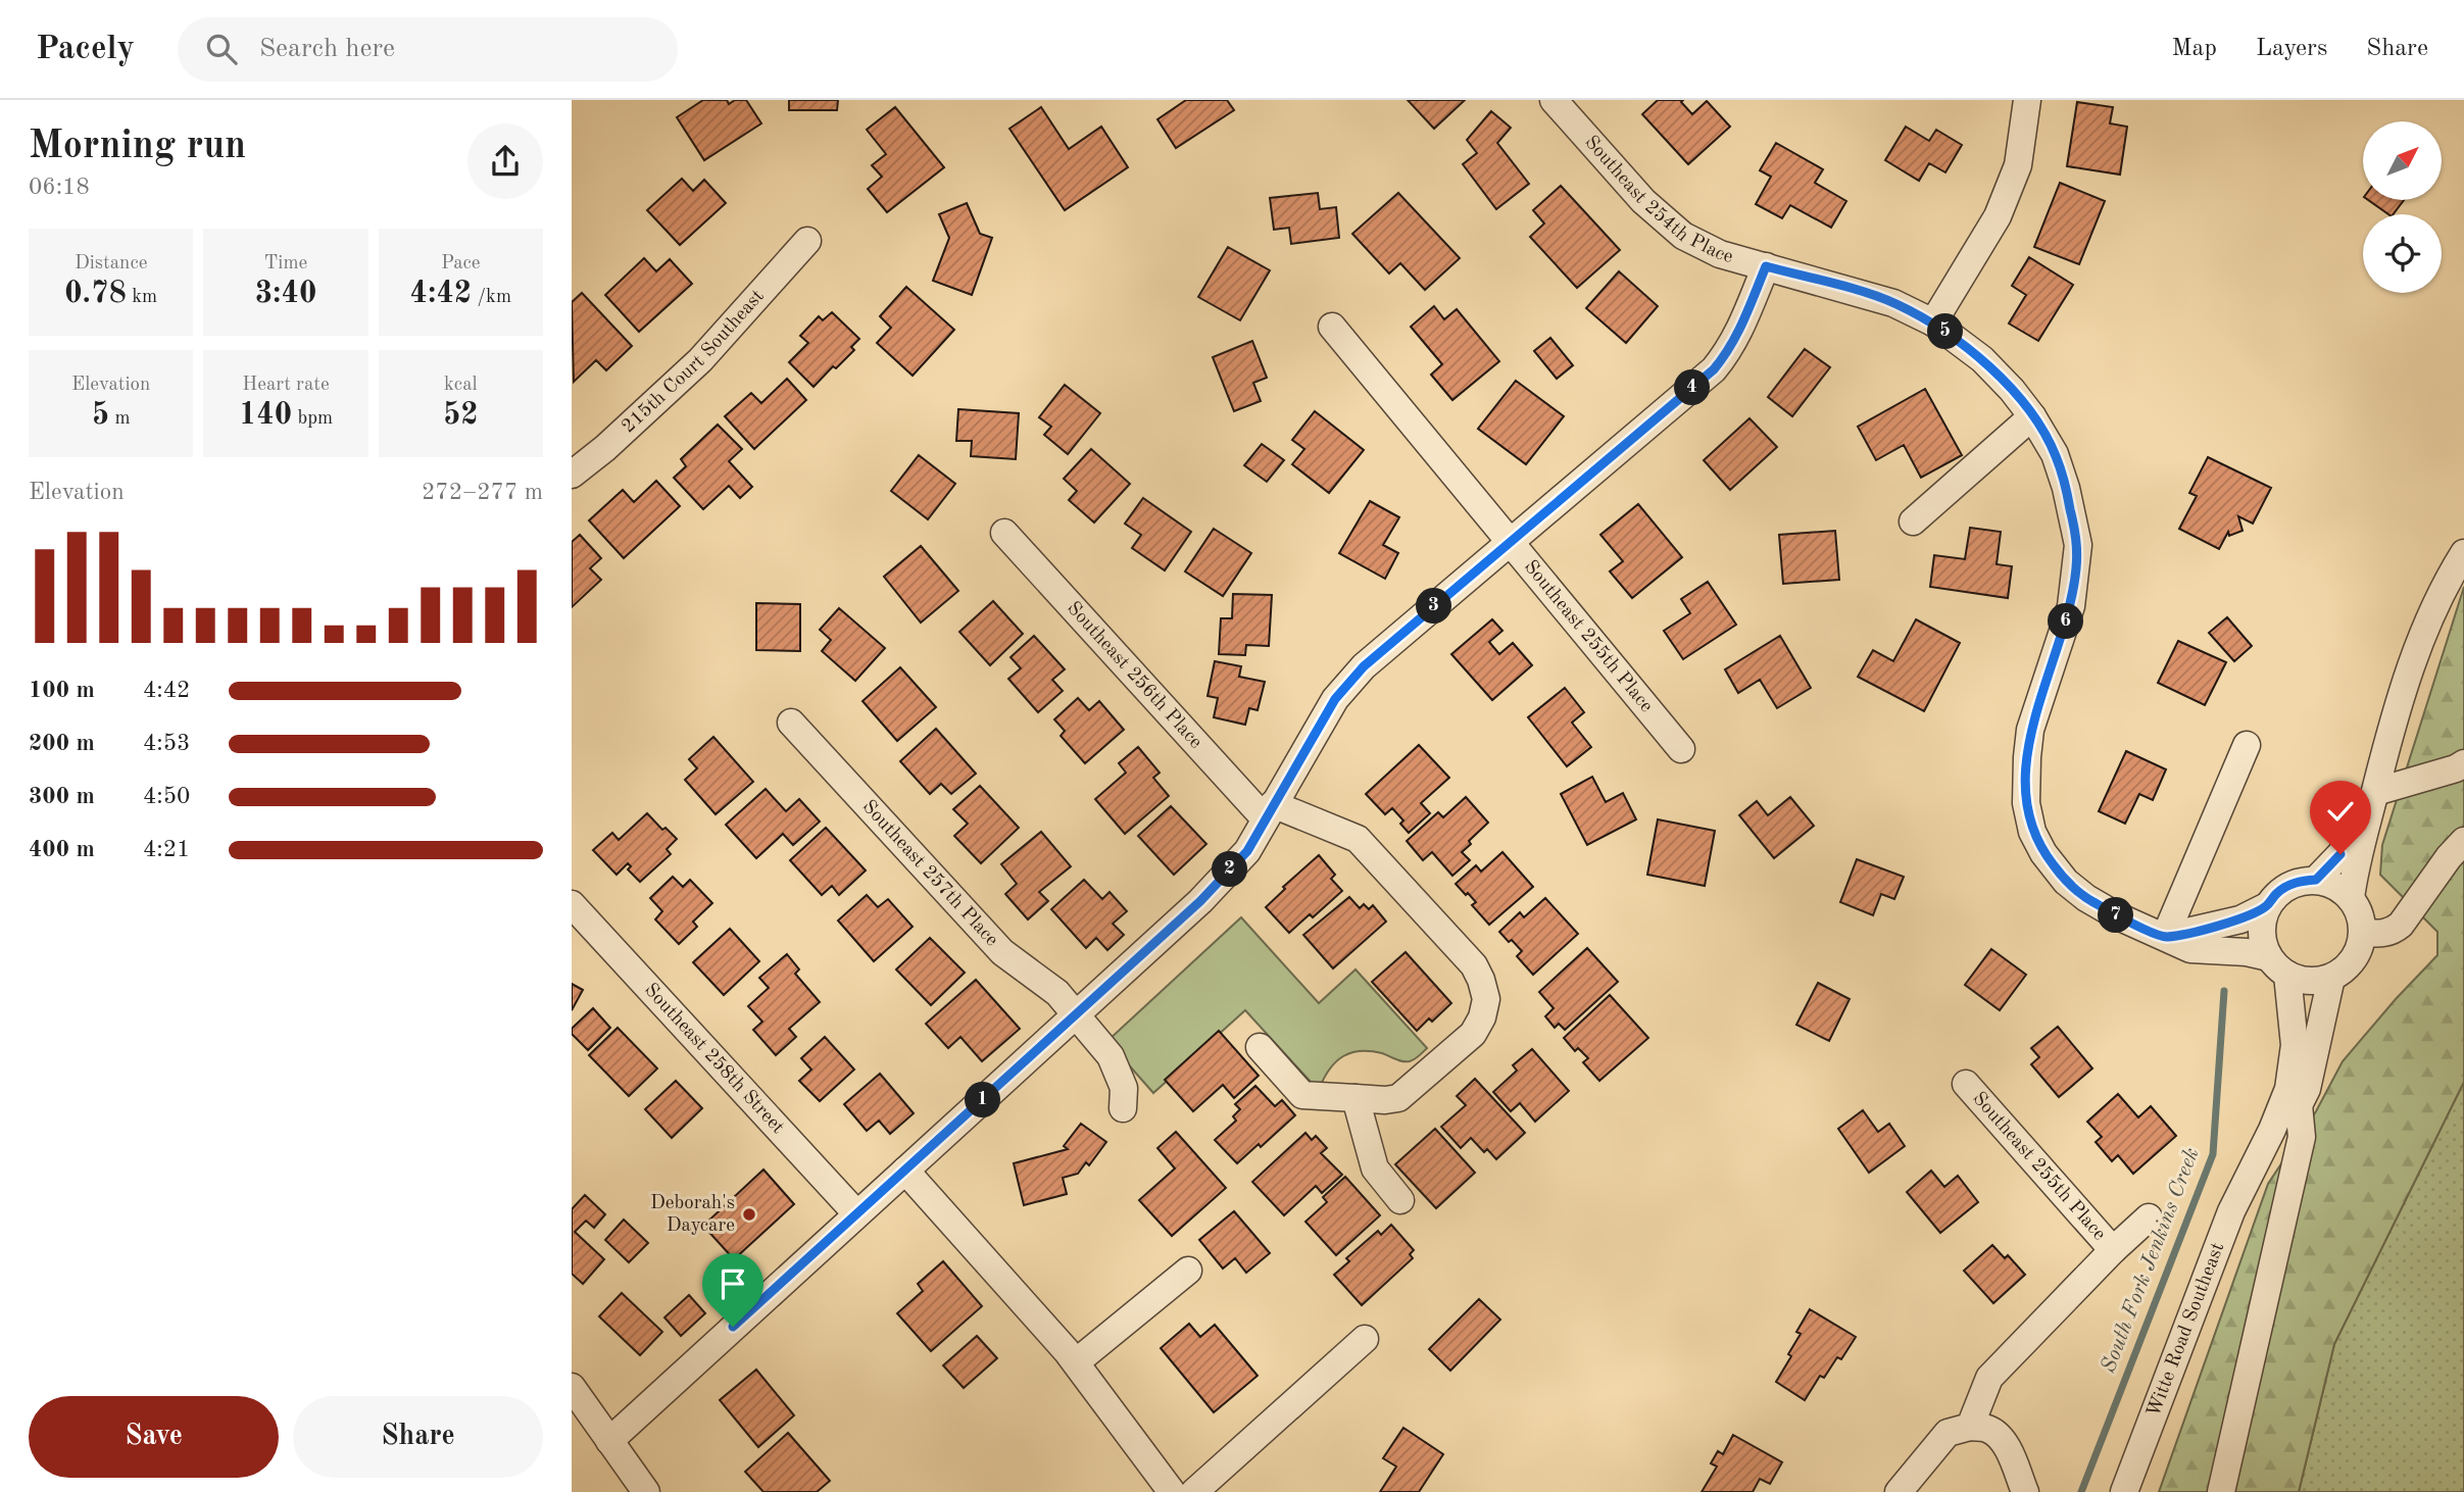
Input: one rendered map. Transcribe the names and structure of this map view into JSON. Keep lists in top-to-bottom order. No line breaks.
{"streets":{"street":["Southeast 254th Place","215th Court Southeast","Southeast 255th Place","Southeast 256th Place","Southeast 257th Place","Southeast 258th Street","Witte Road Southeast"]},"crossings":[["Southeast 254th Place","Witte Road Southeast"]],"water":["South Fork Jenkins Creek"],"places":["Deborah's Daycare"],"north":"top right","page":{"header":"Pacely","search":"Search here","nav":["Map","Layers","Share"],"heading":["Morning run","06:18"],"stats":[["Distance","0.78 km"],["Time","3:40"],["Pace","4:42 /km"],["Elevation","5 m"],["Heart rate","140 bpm"],["kcal","52"]],"pins":["5","4","3","6","2","7","1"],"chart":["Elevation","272–277 m"],"list":[{"name":"100 m","note":"4:42"},{"name":"200 m","note":"4:53"},{"name":"300 m","note":"4:50"},{"name":"400 m","note":"4:21"}],"buttons":["Save","Share"]}}
